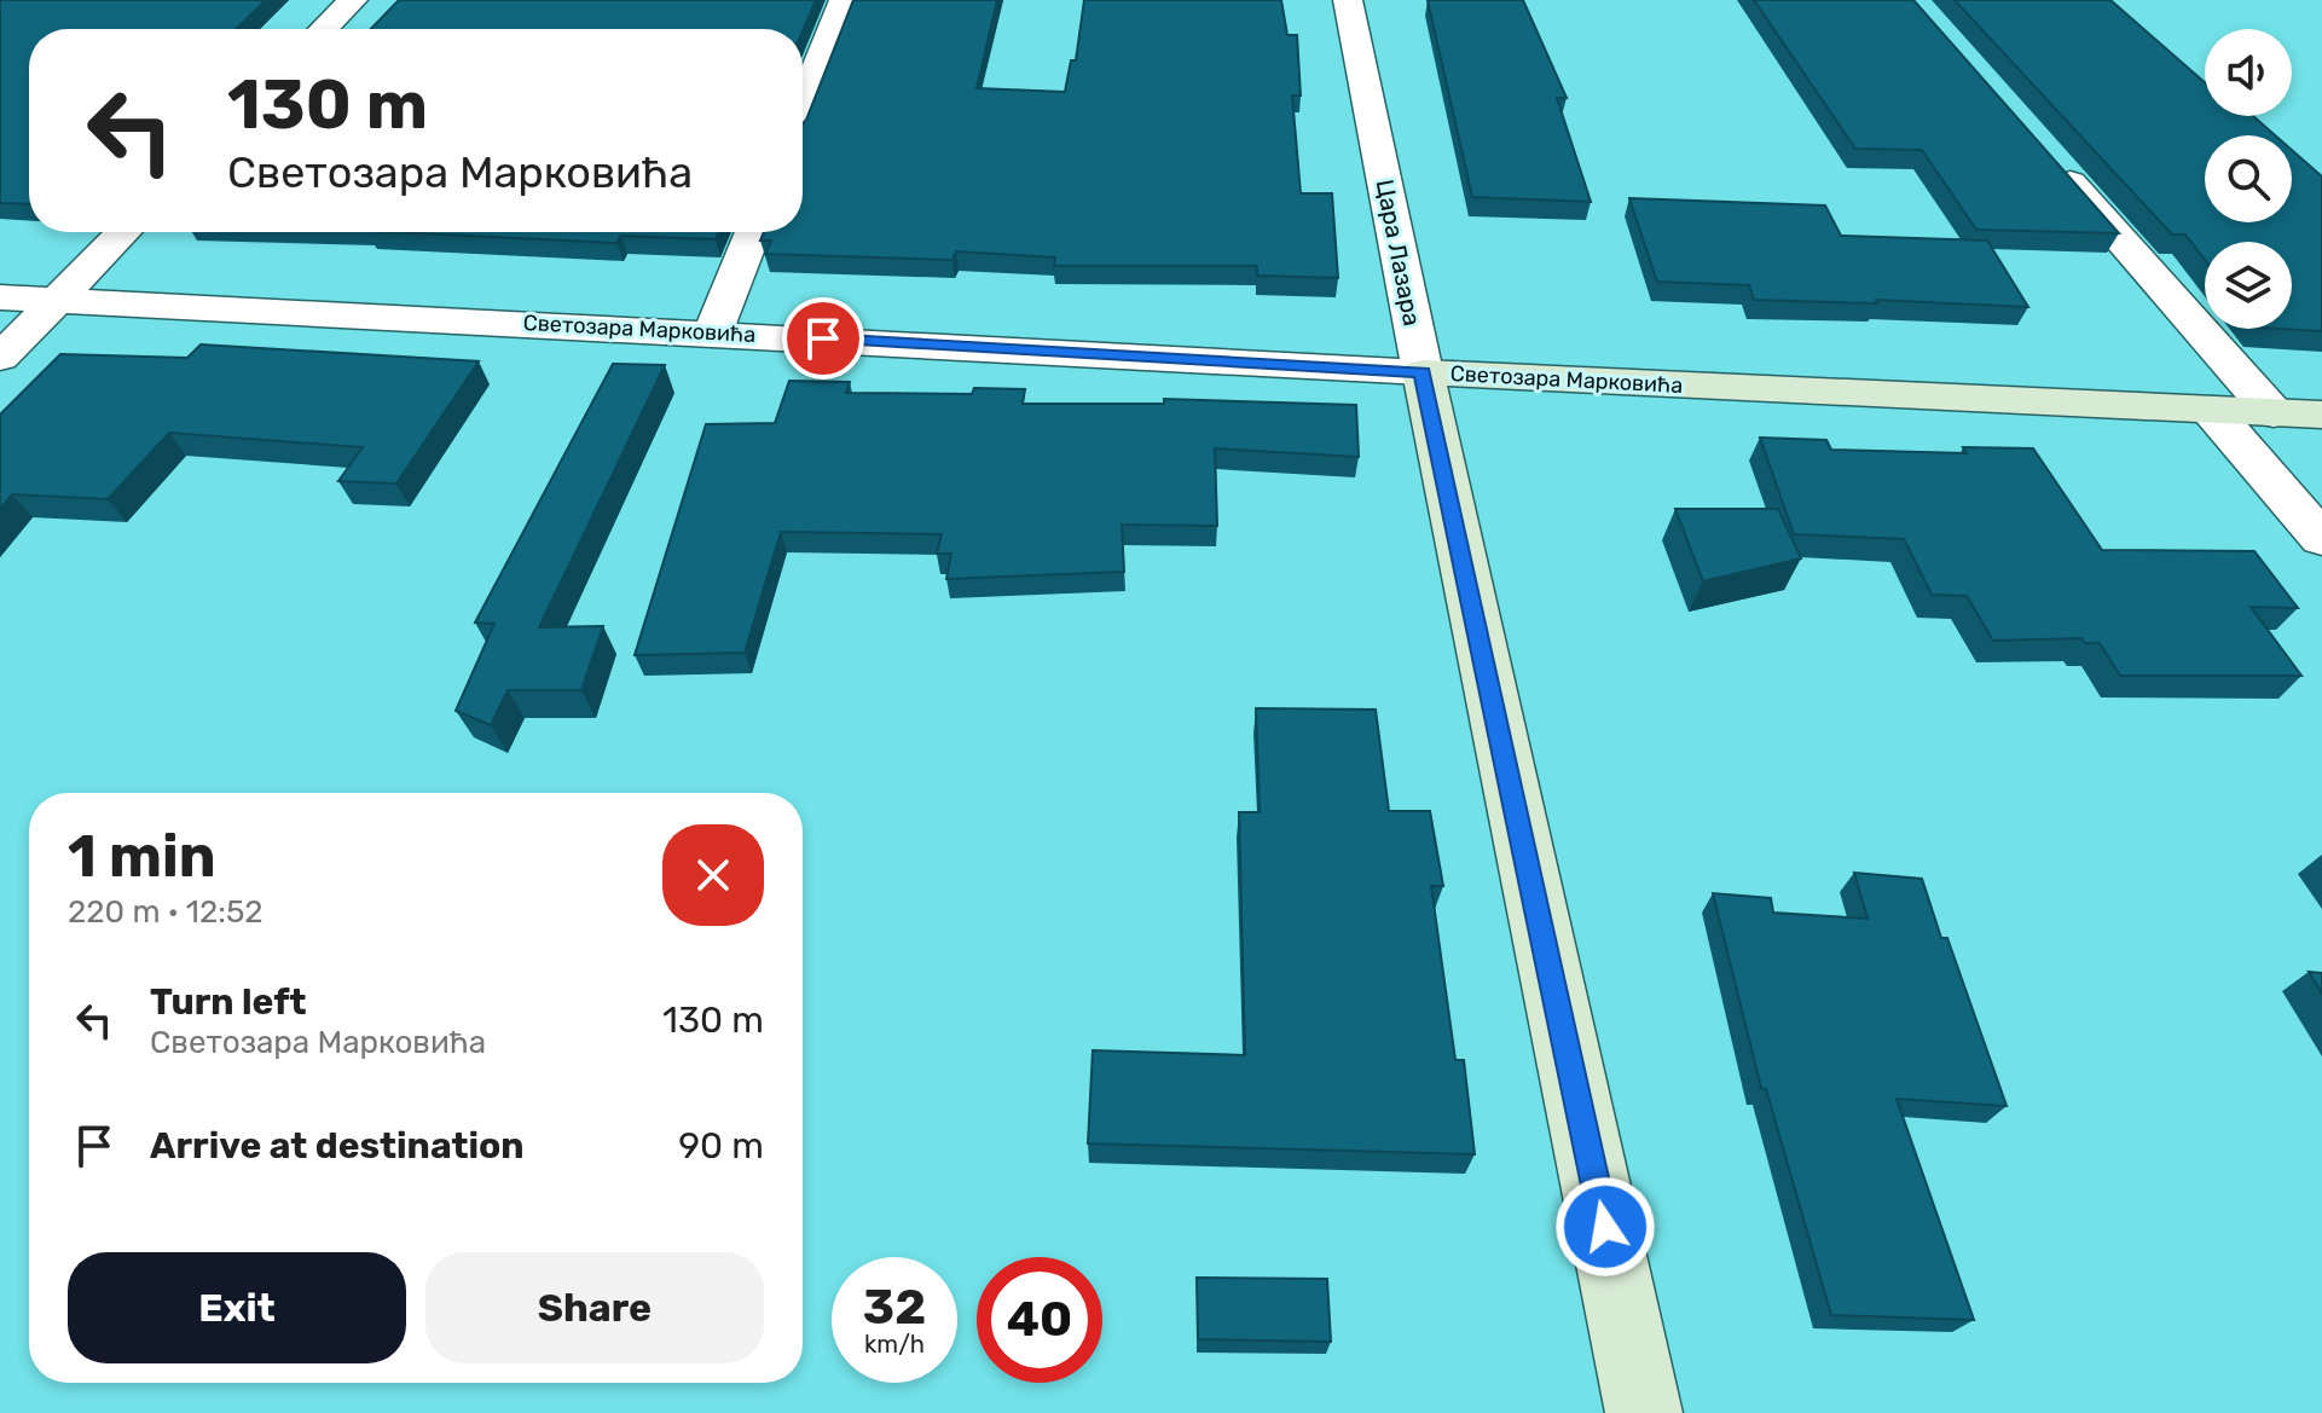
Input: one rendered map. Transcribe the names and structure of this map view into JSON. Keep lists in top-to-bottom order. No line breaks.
{"streets":{"street":["Цара Лазара","Светозара Марковића"]},"crossings":[["Цара Лазара","Светозара Марковића"]],"page":{"turn":["130 m","Светозара Марковића"],"heading":["1 min","220 m · 12:52"],"list":[{"name":"Turn left","note":"Светозара Марковића","value":"130 m"},{"name":"Arrive at destination","value":"90 m"}],"buttons":["Exit","Share"],"speed":"32 km/h","limit":"40"}}
